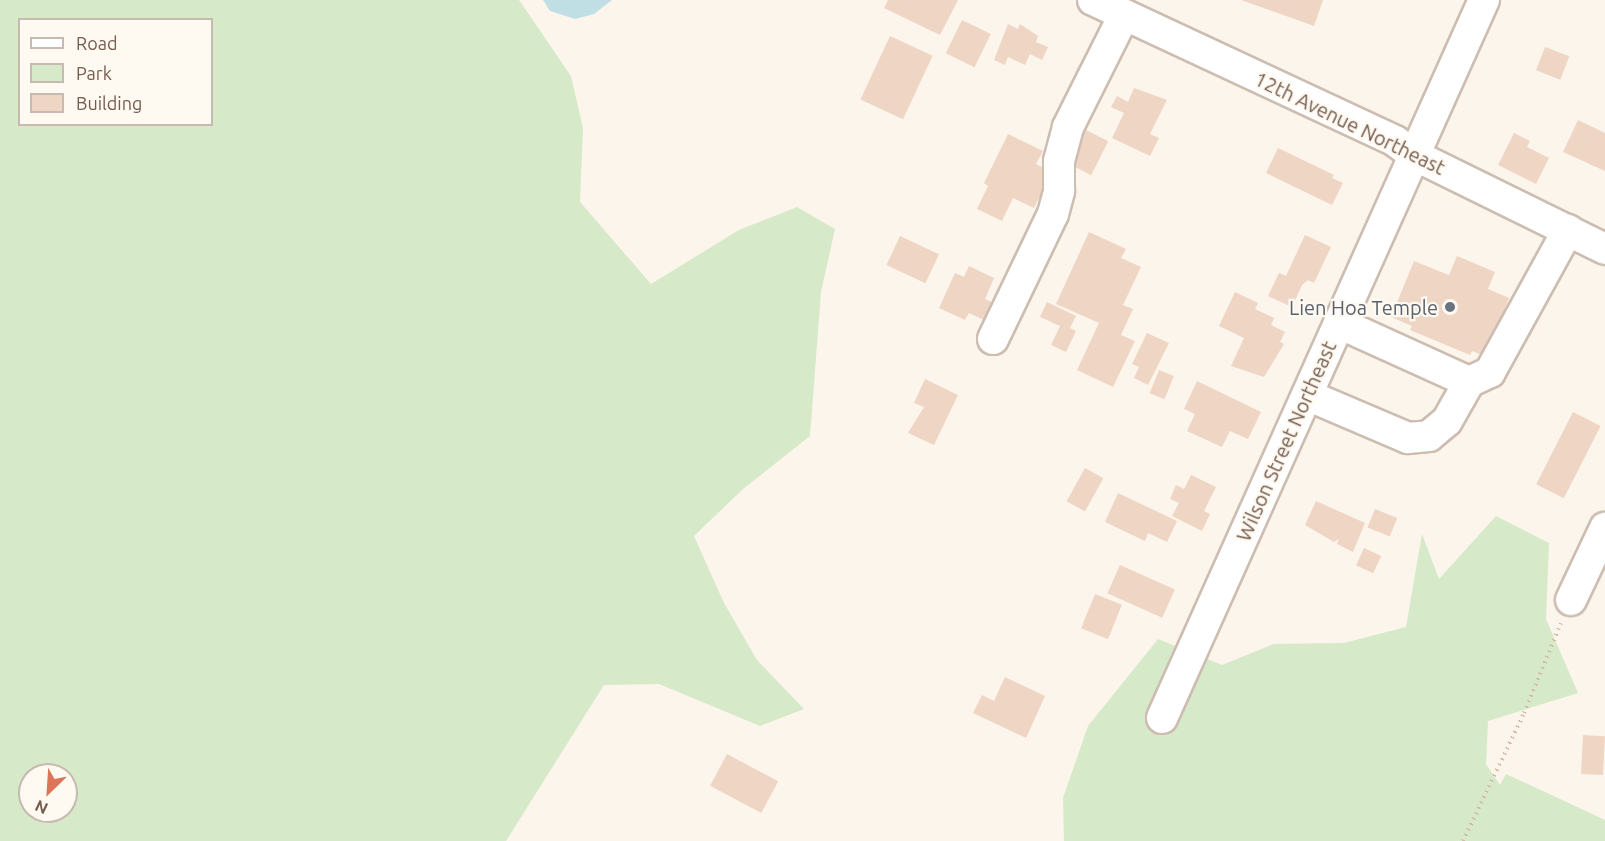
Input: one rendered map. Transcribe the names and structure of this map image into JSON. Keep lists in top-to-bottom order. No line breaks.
{"streets":{"street":["12th Avenue Northeast","Wilson Street Northeast"]},"crossings":[["12th Avenue Northeast","Wilson Street Northeast"]],"places":["Lien Hoa Temple"],"legend":["Road","Park","Building"],"north":"bottom left"}
